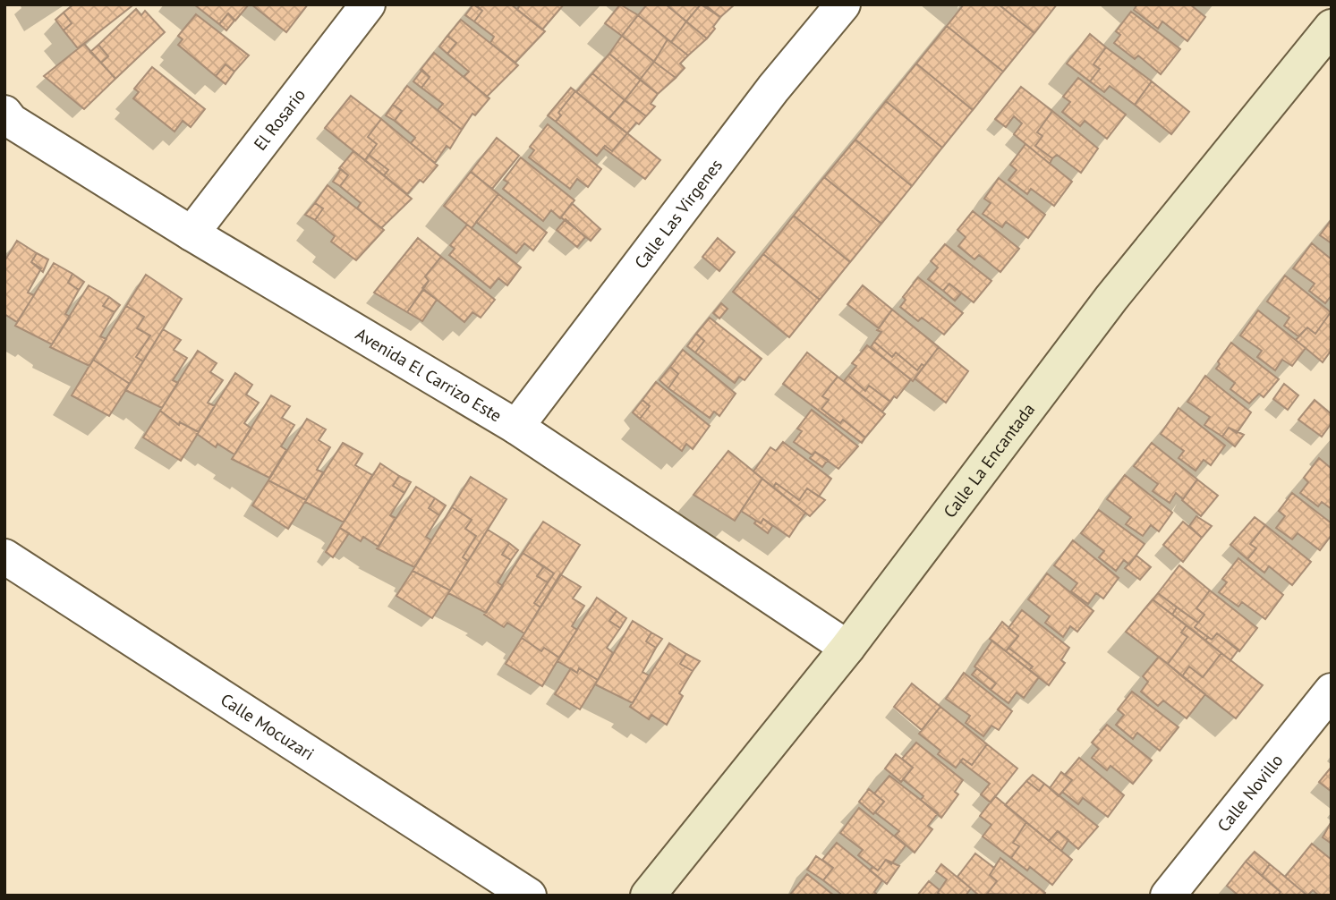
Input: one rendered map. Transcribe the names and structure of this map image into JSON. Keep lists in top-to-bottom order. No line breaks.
{"streets":{"street":["El Rosario","Calle Las Virgenes","Avenida El Carrizo Este","Calle La Encantada","Calle Mocuzari","Calle Novillo"]},"crossings":[["El Rosario","Avenida El Carrizo Este"],["Calle Las Virgenes","Avenida El Carrizo Este"],["Avenida El Carrizo Este","Calle La Encantada"]]}
